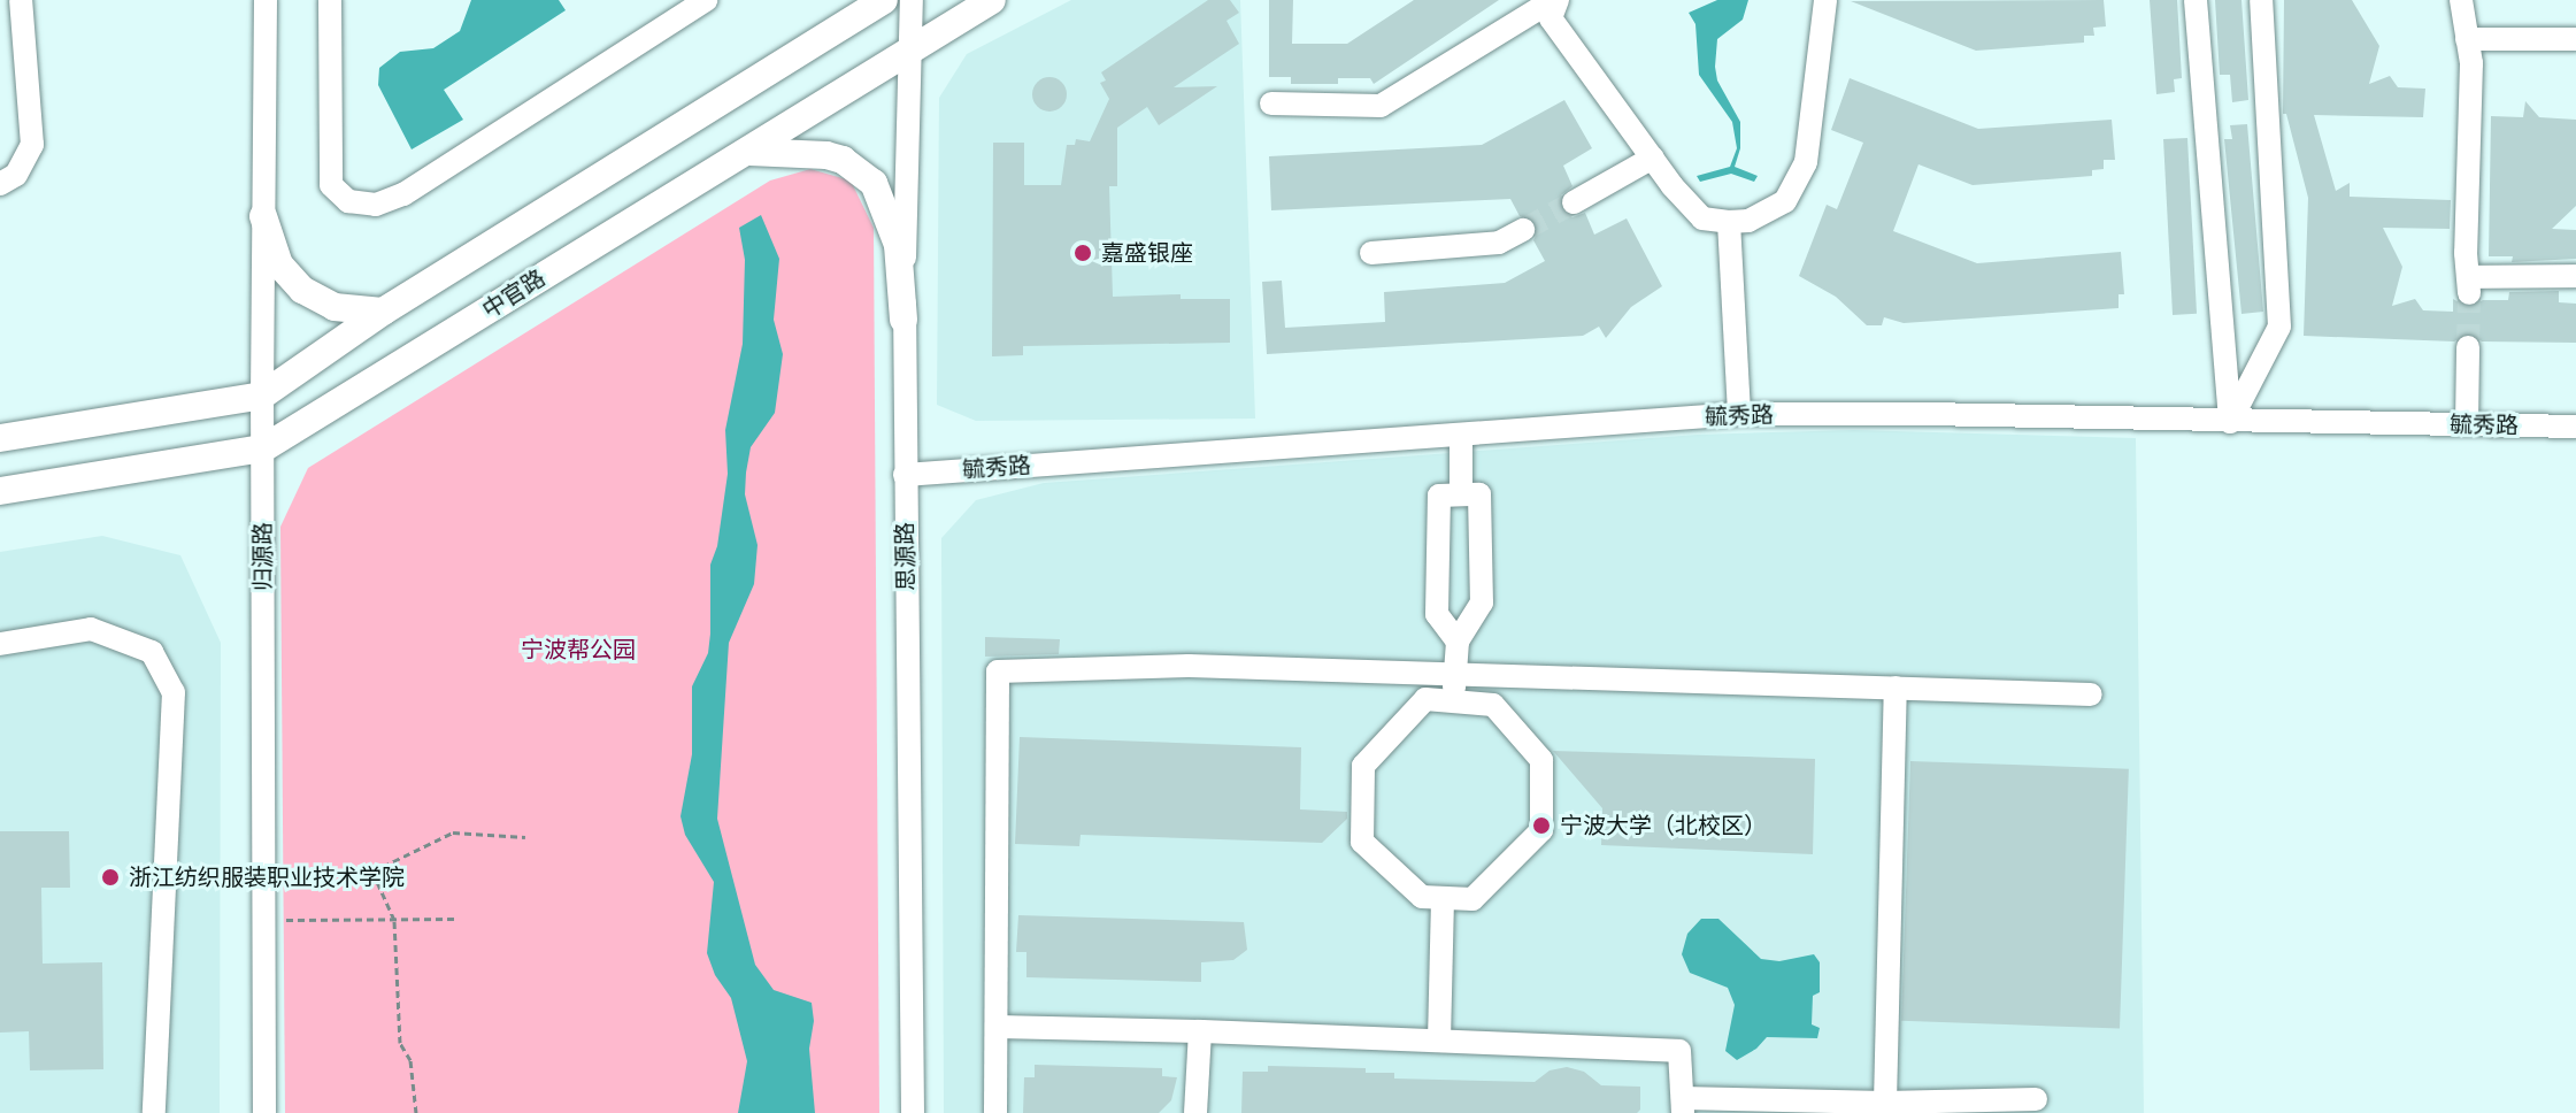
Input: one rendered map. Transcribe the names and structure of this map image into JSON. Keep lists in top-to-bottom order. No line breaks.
{"streets":{"main road":["中官路"],"street":["毓秀路","归源路","思源路"]},"crossings":[["中官路","归源路"],["中官路","思源路"],["毓秀路","思源路"]],"parks":["宁波帮公园"],"places":["嘉盛银座","宁波大学（北校区）","浙江纺织服装职业技术学院"]}
